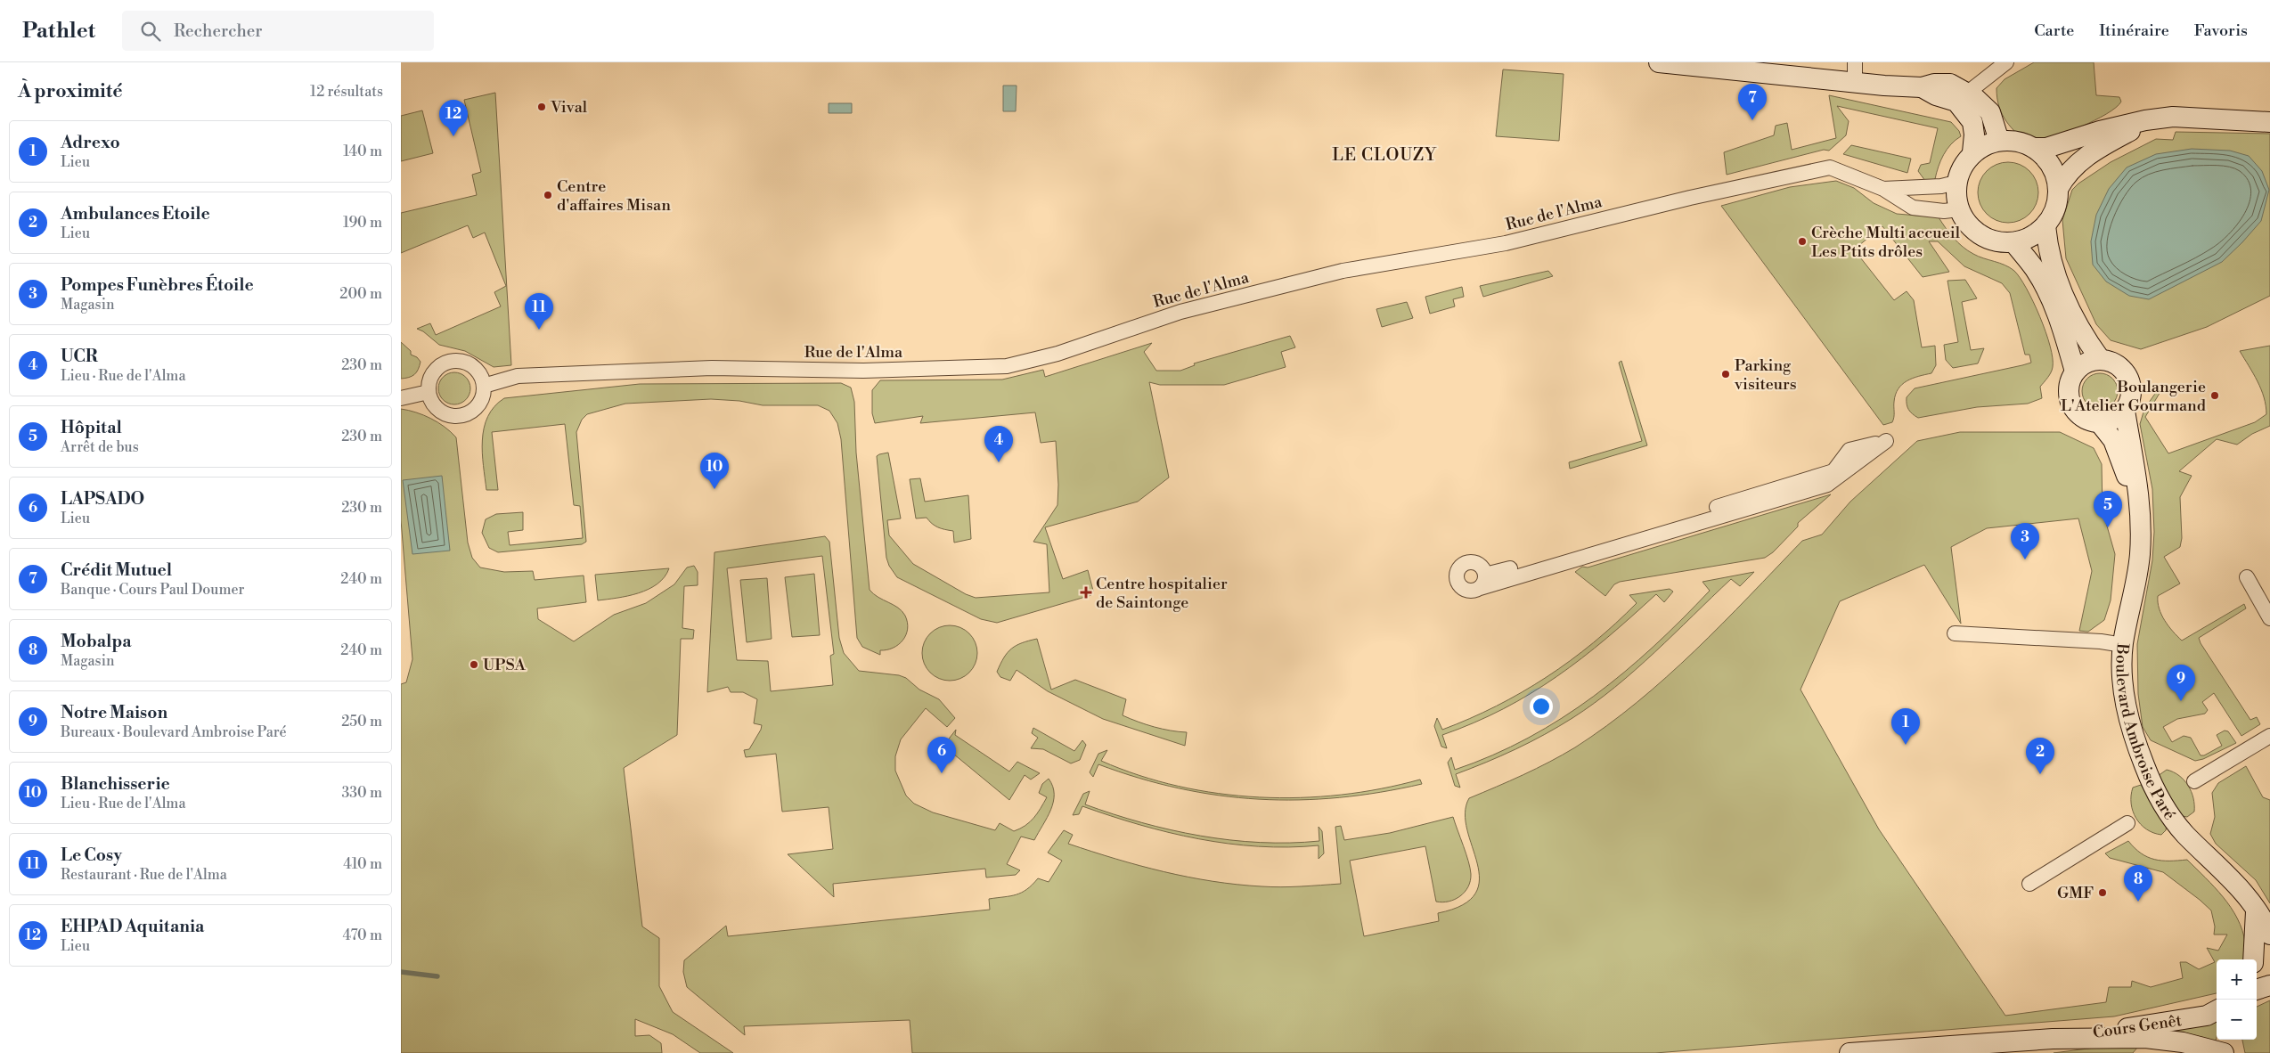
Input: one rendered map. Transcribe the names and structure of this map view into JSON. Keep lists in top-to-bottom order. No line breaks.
{"streets":{"street":["Rue de l'Alma","Boulevard Ambroise Paré","Cours Genêt"]},"districts":["LE CLOUZY"],"places":{"other":["Vival","Centre d'affaires Misan","Crèche Multi accueil Les Ptits drôles","Parking visiteurs","Boulangerie L'Atelier Gourmand","UPSA","GMF"],"health":["Centre hospitalier de Saintonge"]},"page":{"header":"Pathlet","search":"Rechercher","nav":["Carte","Itinéraire","Favoris"],"heading":["À proximité","12 résultats"],"pins":["7","12","11","4","10","5","3","9","1","6","2","8"],"list":[{"mark":"1","name":"Adrexo","note":"Lieu","value":"140 m"},{"mark":"2","name":"Ambulances Etoile","note":"Lieu","value":"190 m"},{"mark":"3","name":"Pompes Funèbres Étoile","note":"Magasin","value":"200 m"},{"mark":"4","name":"UCR","note":"Lieu · Rue de l'Alma","value":"230 m"},{"mark":"5","name":"Hôpital","note":"Arrêt de bus","value":"230 m"},{"mark":"6","name":"LAPSADO","note":"Lieu","value":"230 m"},{"mark":"7","name":"Crédit Mutuel","note":"Banque · Cours Paul Doumer","value":"240 m"},{"mark":"8","name":"Mobalpa","note":"Magasin","value":"240 m"},{"mark":"9","name":"Notre Maison","note":"Bureaux · Boulevard Ambroise Paré","value":"250 m"},{"mark":"10","name":"Blanchisserie","note":"Lieu · Rue de l'Alma","value":"330 m"},{"mark":"11","name":"Le Cosy","note":"Restaurant · Rue de l'Alma","value":"410 m"},{"mark":"12","name":"EHPAD Aquitania","note":"Lieu","value":"470 m"}],"map_buttons":["+","−"]}}
